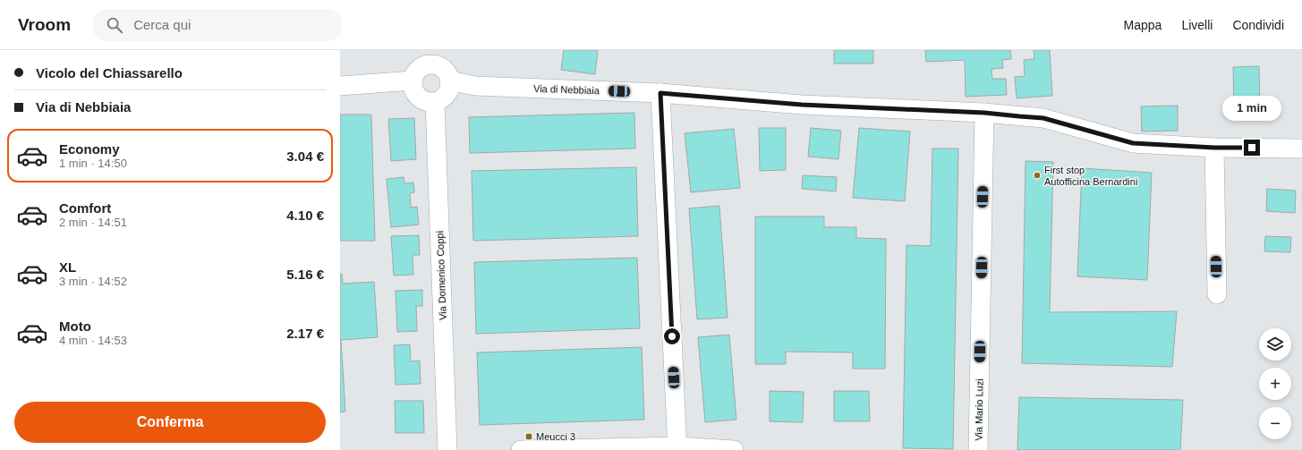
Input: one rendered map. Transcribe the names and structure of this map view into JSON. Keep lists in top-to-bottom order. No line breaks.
{"streets":{"street":["Via di Nebbiaia","Via Domenico Coppi","Via Mario Luzi"]},"crossings":[["Via di Nebbiaia","Via Domenico Coppi"],["Via di Nebbiaia","Via Mario Luzi"]],"places":{"other":["First stop Autofficina Bernardini"],"transit":["Meucci 3"]},"page":{"header":"Vroom","search":"Cerca qui","nav":["Mappa","Livelli","Condividi"],"banner":["Vicolo del Chiassarello","Via di Nebbiaia"],"bubble":"1 min","list":[{"name":"Economy","note":"1 min · 14:50","value":"3.04 €"},{"name":"Comfort","note":"2 min · 14:51","value":"4.10 €"},{"name":"XL","note":"3 min · 14:52","value":"5.16 €"},{"name":"Moto","note":"4 min · 14:53","value":"2.17 €"}],"map_buttons":["+","−"],"buttons":"Conferma"}}
